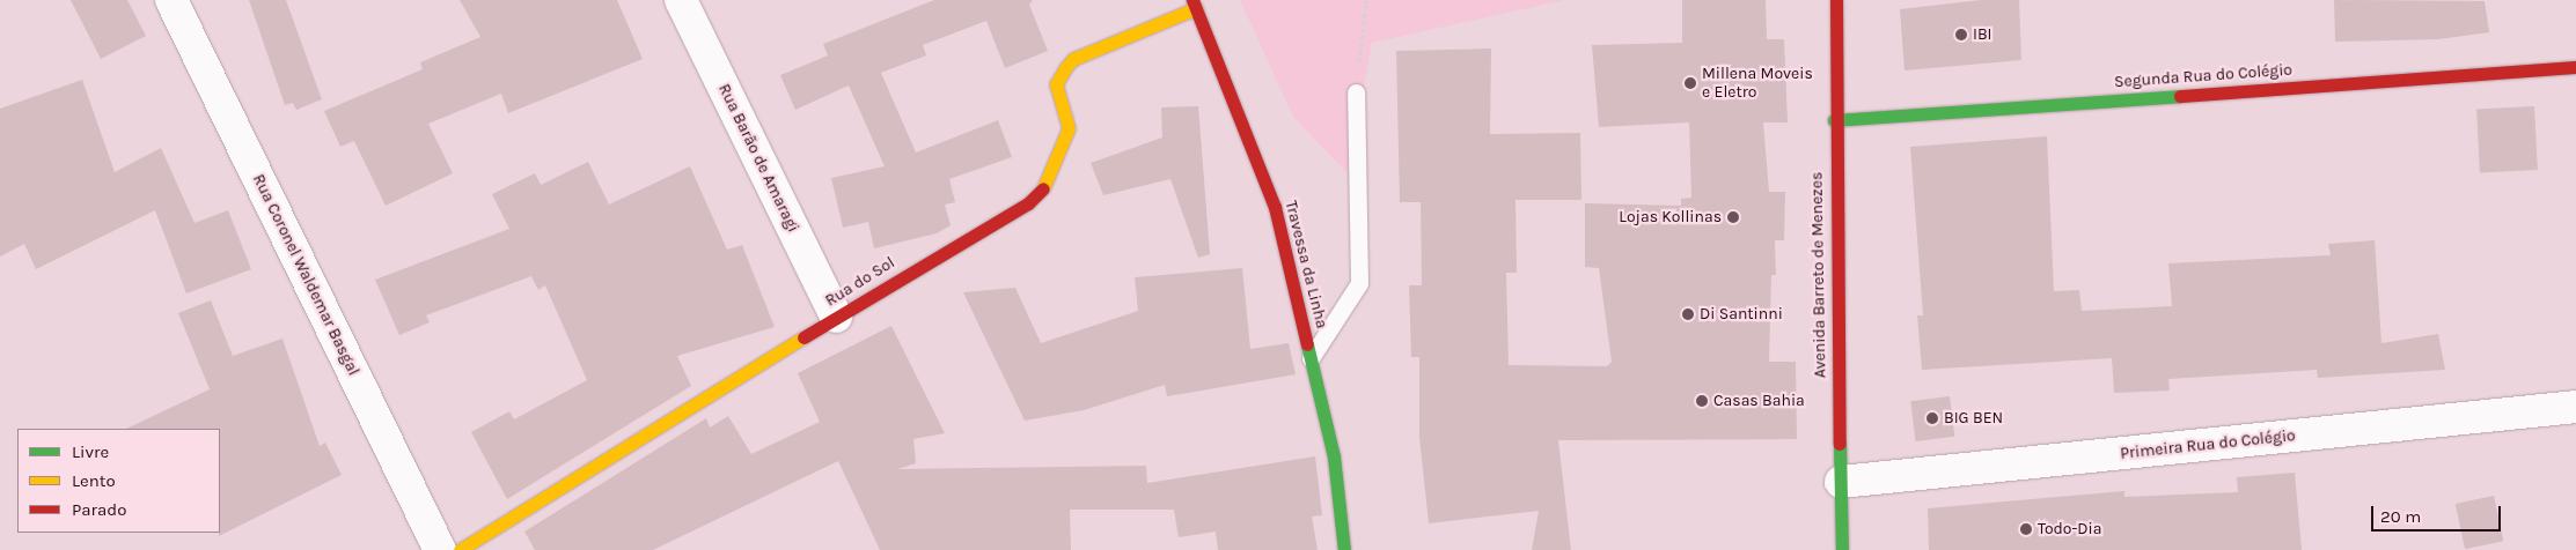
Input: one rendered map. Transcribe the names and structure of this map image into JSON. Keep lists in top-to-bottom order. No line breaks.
{"streets":{"street":["Segunda Rua do Colégio","Rua Barão de Amaragi","Travessa da Linha","Rua Coronel Waldemar Basgal","Avenida Barreto de Menezes","Rua do Sol","Primeira Rua do Colégio"]},"crossings":[["Segunda Rua do Colégio","Avenida Barreto de Menezes"],["Rua Barão de Amaragi","Rua do Sol"],["Travessa da Linha","Rua do Sol"],["Avenida Barreto de Menezes","Primeira Rua do Colégio"]],"places":["IBI","Millena Moveis e Eletro","Lojas Kollinas","Di Santinni","Casas Bahia","BIG BEN","Todo-Dia"],"legend":["Livre","Lento","Parado"],"scale_bar":"20 m"}
